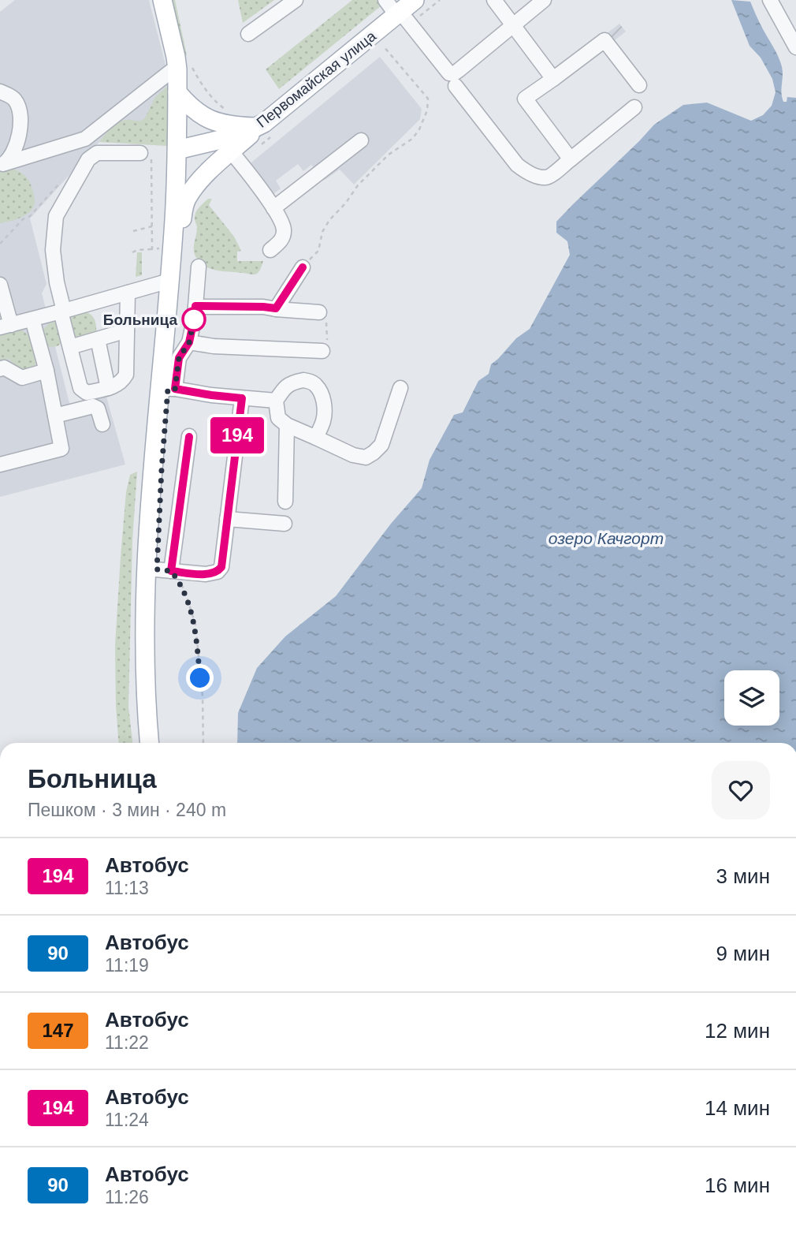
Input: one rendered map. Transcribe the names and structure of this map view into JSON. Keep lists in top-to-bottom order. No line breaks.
{"streets":{"main road":["Первомайская улица"]},"water":["озеро Качгорт"],"places":["Больница"],"lines":["bus line 194"],"page":{"on_map":"194","heading":["Больница","Пешком · 3 мин · 240 m"],"list":[{"mark":"194","name":"Автобус","note":"11:13","value":"3 мин"},{"mark":"90","name":"Автобус","note":"11:19","value":"9 мин"},{"mark":"147","name":"Автобус","note":"11:22","value":"12 мин"},{"mark":"194","name":"Автобус","note":"11:24","value":"14 мин"},{"mark":"90","name":"Автобус","note":"11:26","value":"16 мин"}]}}
